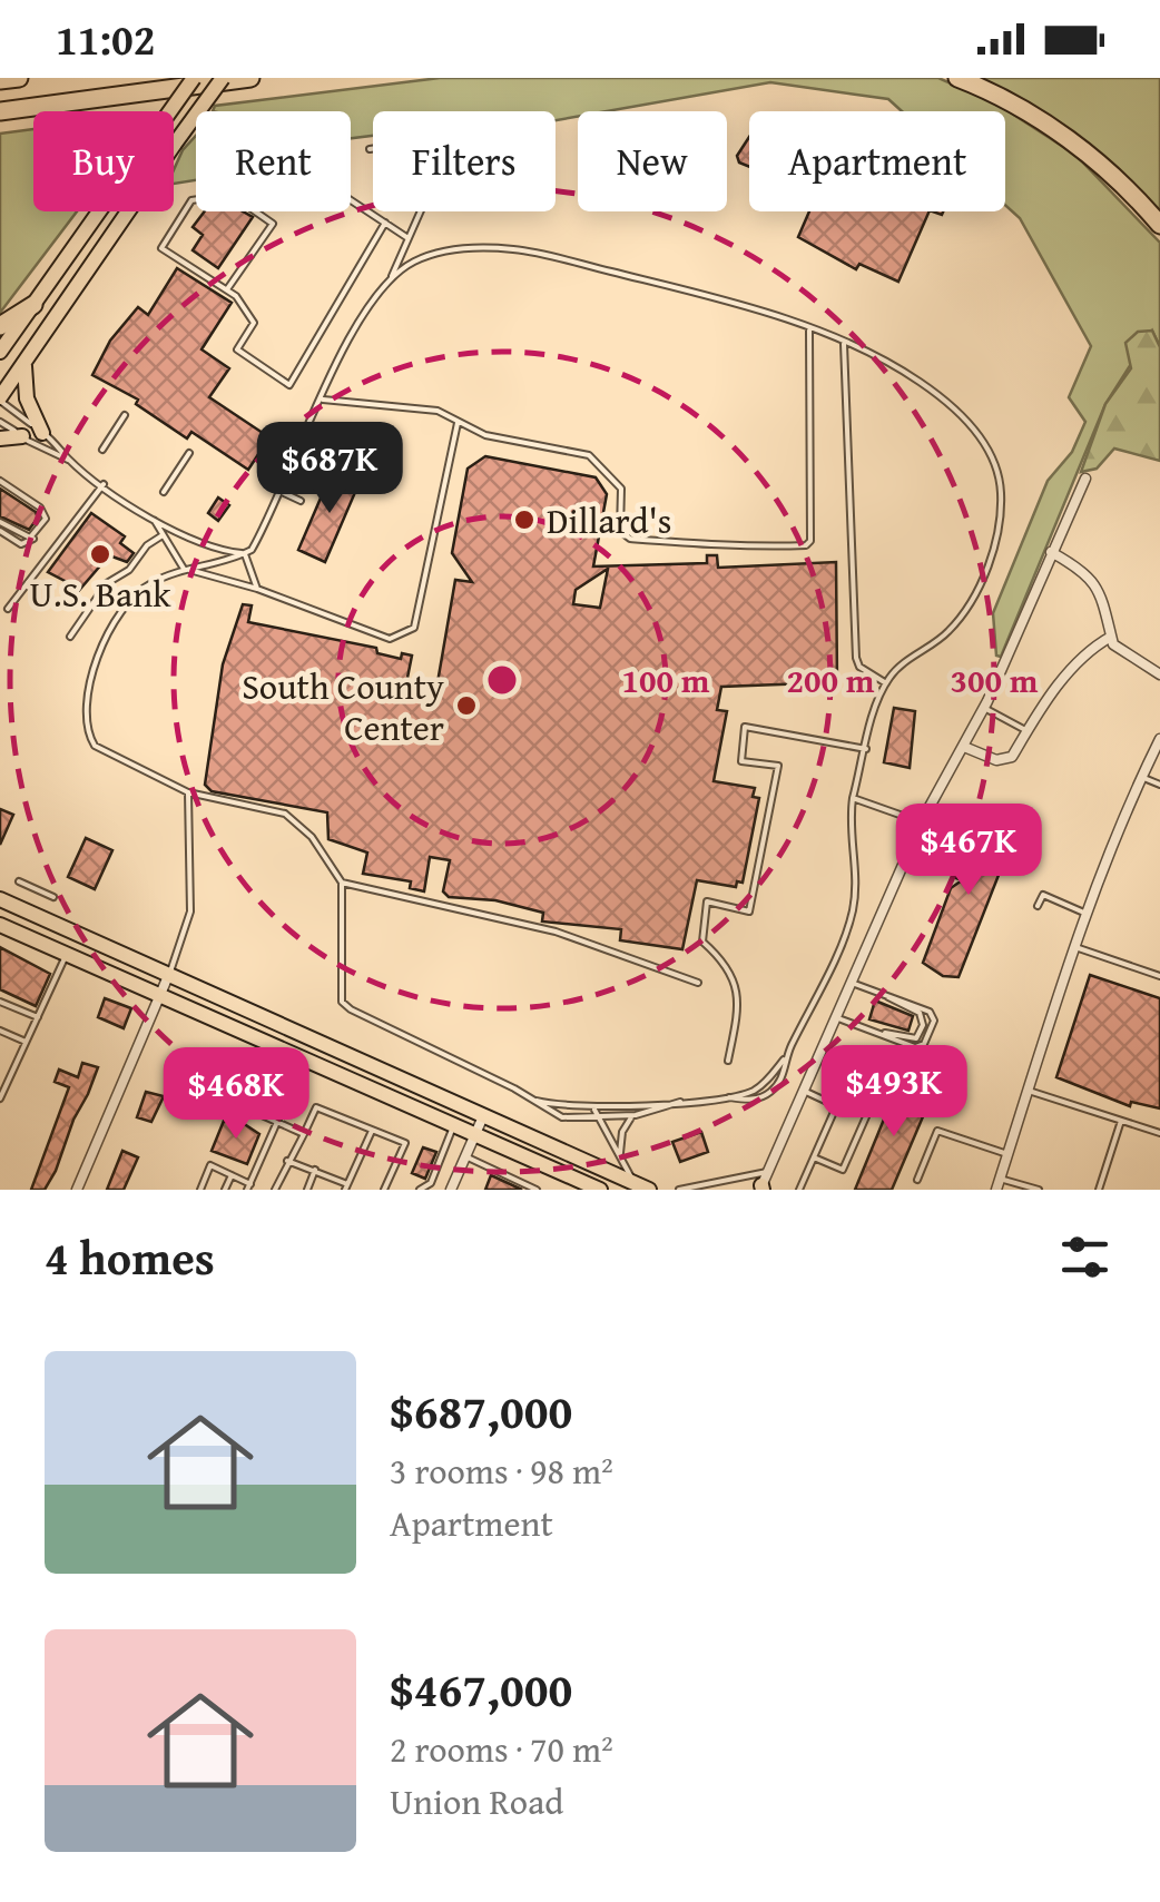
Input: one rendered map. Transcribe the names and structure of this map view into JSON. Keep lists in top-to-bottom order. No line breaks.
{"places":["Dillard's","U.S. Bank","South County Center"],"page":{"status":"11:02","chip":["Buy","Rent","Filters","New","Apartment"],"price":["$687K","$467K","$493K","$468K"],"heading":"4 homes","list":[{"name":"$687,000","note":"3 rooms · 98 m² · Apartment"},{"name":"$467,000","note":"2 rooms · 70 m² · Union Road"}]},"rings":["100 m","200 m","300 m"]}
